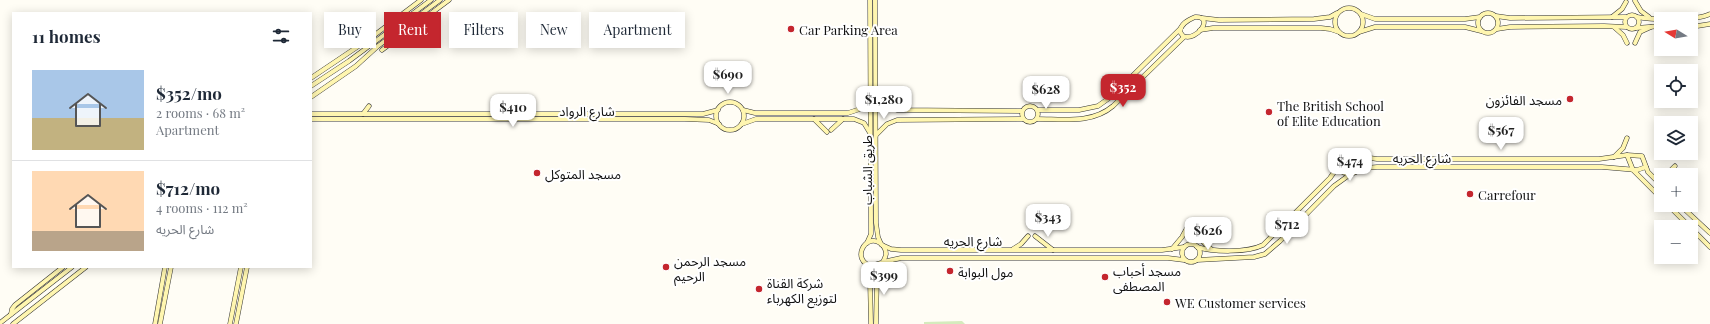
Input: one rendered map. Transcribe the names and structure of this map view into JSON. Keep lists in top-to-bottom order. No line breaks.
{"streets":{"street":["شارع الرواد","شارع الحريه","طريق الشباب"]},"crossings":[["شارع الحريه","طريق الشباب"]],"places":["Car Parking Area","مسجد الفائزون","The British School of Elite Education","مسجد المتوكل","Carrefour","مسجد الرحمن الرحيم","مول البوابة","مسجد أحباب المصطفى","شركة القناة لتوزيع الكهرباء","WE Customer services"],"north":"left","page":{"map_buttons":["+","−"],"chip":["Buy","Rent","Filters","New","Apartment"],"heading":"11 homes","list":[{"name":"$352/mo","note":"2 rooms · 68 m² · Apartment"},{"name":"$712/mo","note":"4 rooms · 112 m² · شارع الحريه"}],"price":["$690","$352","$628","$1,280","$410","$567","$474","$343","$712","$626","$399"]}}
